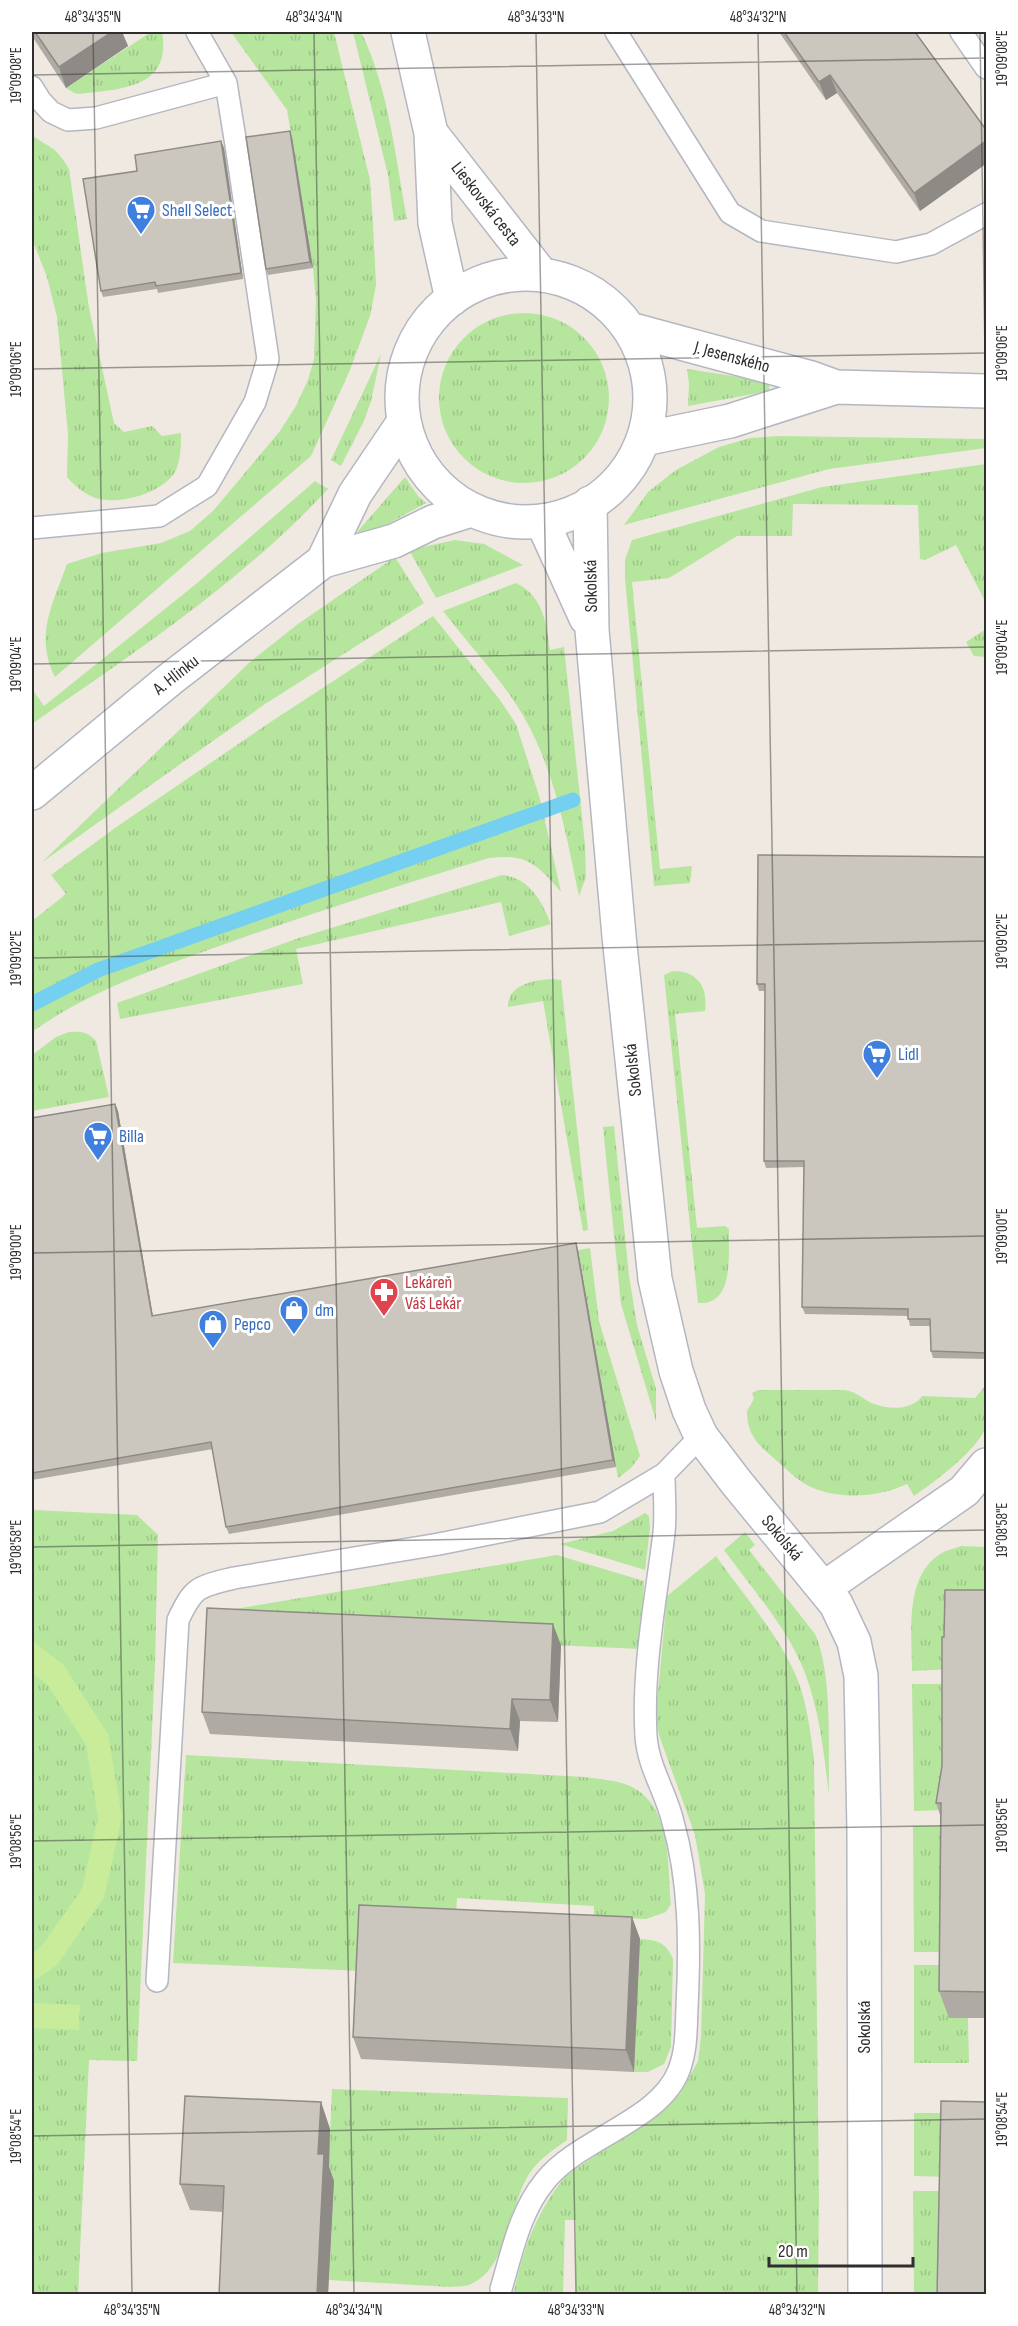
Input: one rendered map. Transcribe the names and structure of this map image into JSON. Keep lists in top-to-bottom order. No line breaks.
{"streets":{"street":["Lieskovská cesta","J. Jesenského","Sokolská","A. Hlinku"]},"crossings":[["Lieskovská cesta","J. Jesenského"],["Lieskovská cesta","Sokolská"]],"places":{"supermarket":["Shell Select","Lidl","Billa"],"pharmacy":["Lekáreň Váš Lekár"],"shop":["dm","Pepco"]},"scale_bar":"20 m","coordinates":["48°34'35\"N","48°34'34\"N","48°34'33\"N","48°34'32\"N","19°09'08\"E","19°09'06\"E","19°09'04\"E","19°09'02\"E","19°09'00\"E","19°08'58\"E","19°08'56\"E","19°08'54\"E"]}
